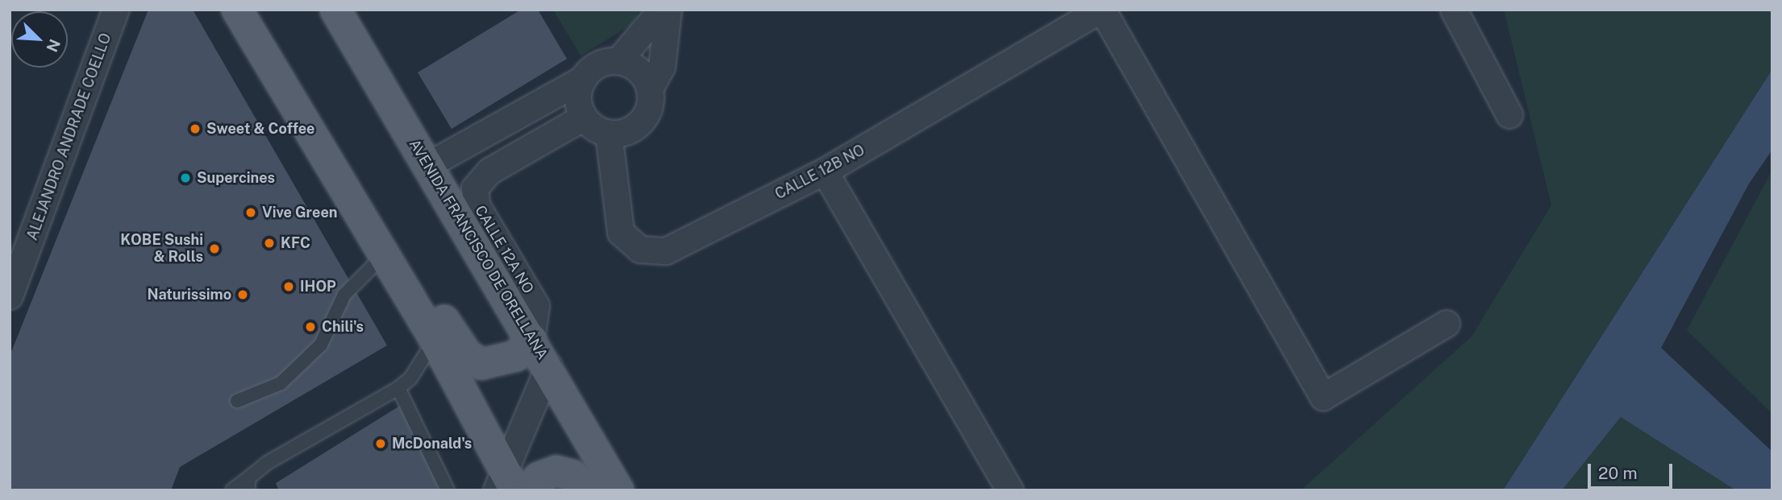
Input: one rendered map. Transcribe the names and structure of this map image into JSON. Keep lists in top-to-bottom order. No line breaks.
{"streets":{"main road":["AVENIDA FRANCISCO DE ORELLANA"],"street":["ALEJANDRO ANDRADE COELLO","CALLE 12B NO","CALLE 12A NO"]},"crossings":[["CALLE 12B NO","CALLE 12A NO"],["AVENIDA FRANCISCO DE ORELLANA","CALLE 12A NO"]],"places":["Sweet & Coffee","Supercines","Vive Green","KFC","KOBE Sushi & Rolls","IHOP","Naturissimo","Chili's","McDonald's"],"scale_bar":"20 m","north":"bottom right"}
